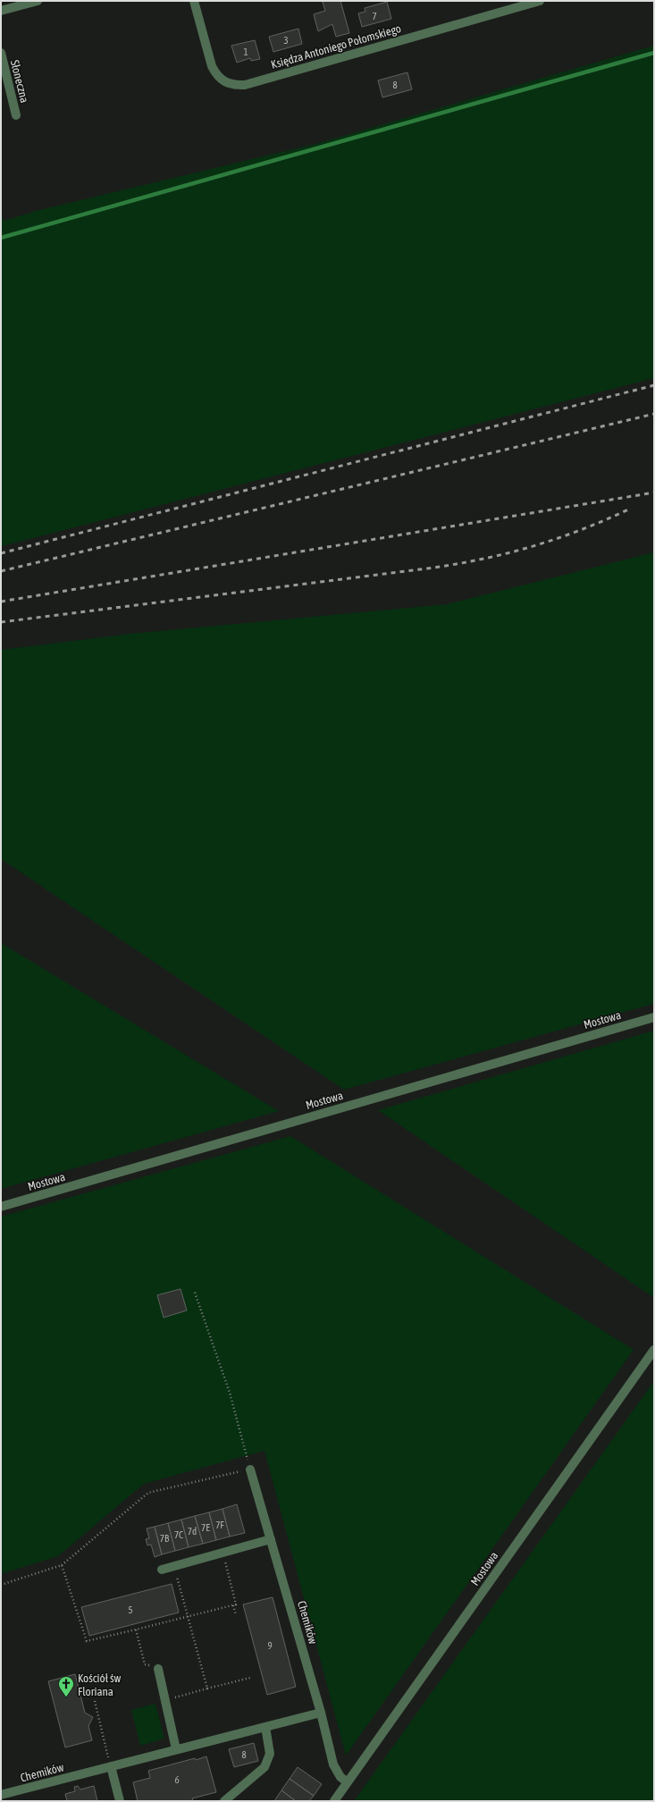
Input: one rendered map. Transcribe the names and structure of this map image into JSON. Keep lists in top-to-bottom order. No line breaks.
{"streets":{"street":["Księdza Antoniego Połomskiego","Słoneczna","Mostowa","Chemików"]},"crossings":[["Mostowa","Chemików"]],"places":{"church":["Kościół św Floriana"]},"house_numbers":["7","3","1","8","7F","7E","7d","7C","7B","5","9","8","6"]}
